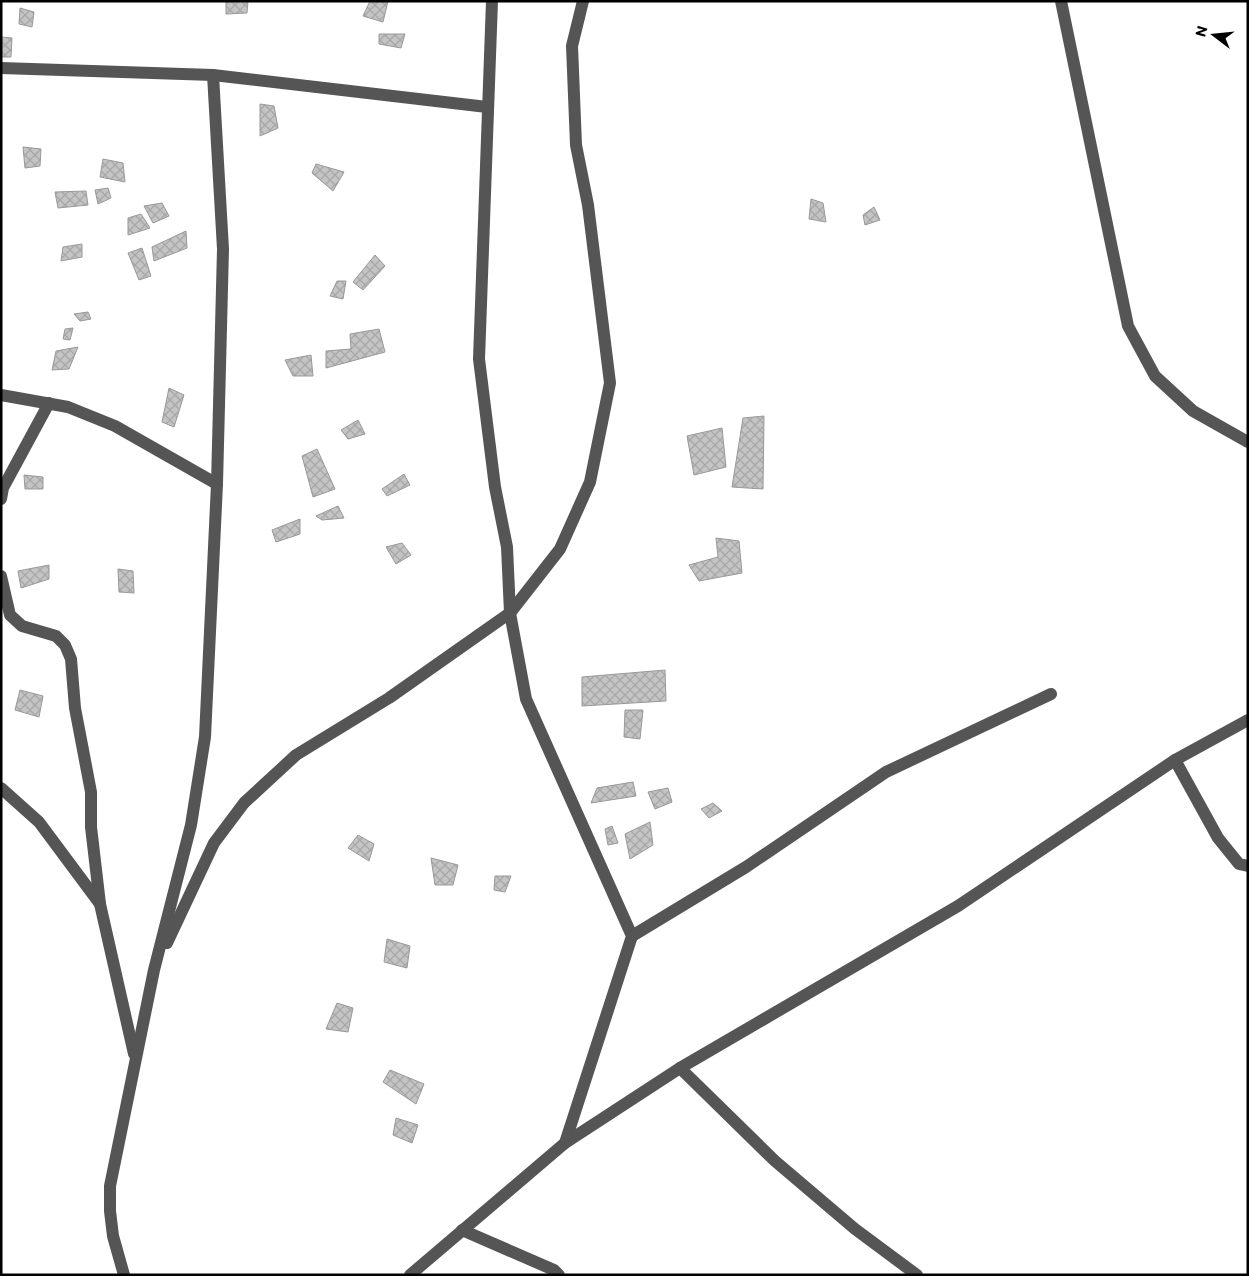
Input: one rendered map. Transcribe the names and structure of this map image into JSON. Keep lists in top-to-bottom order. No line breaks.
{"north":"left"}
